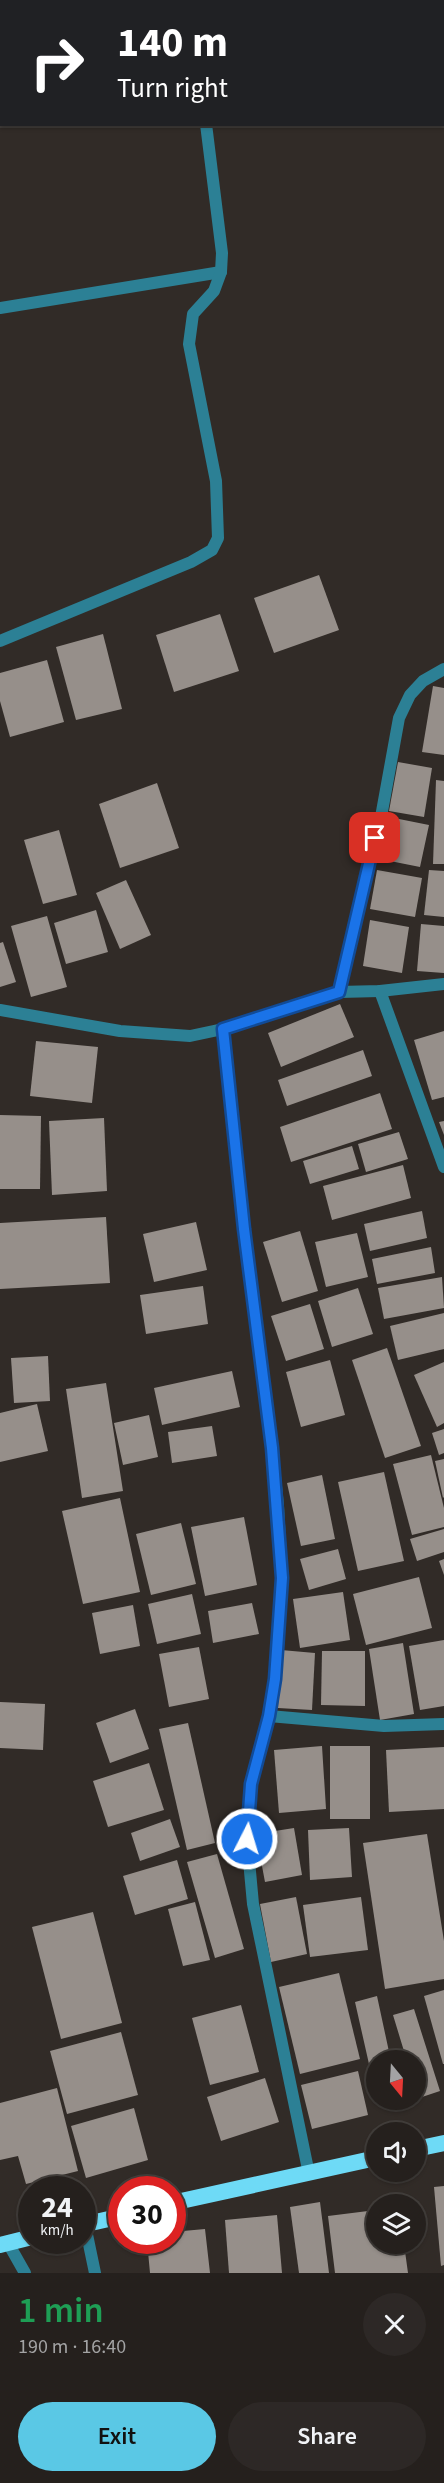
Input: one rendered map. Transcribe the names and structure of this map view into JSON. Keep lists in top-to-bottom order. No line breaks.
{"north":"bottom","page":{"turn":["140 m","Turn right"],"speed":"24 km/h","limit":"30","heading":["1 min","190 m · 16:40"],"buttons":["Exit","Share"]}}
